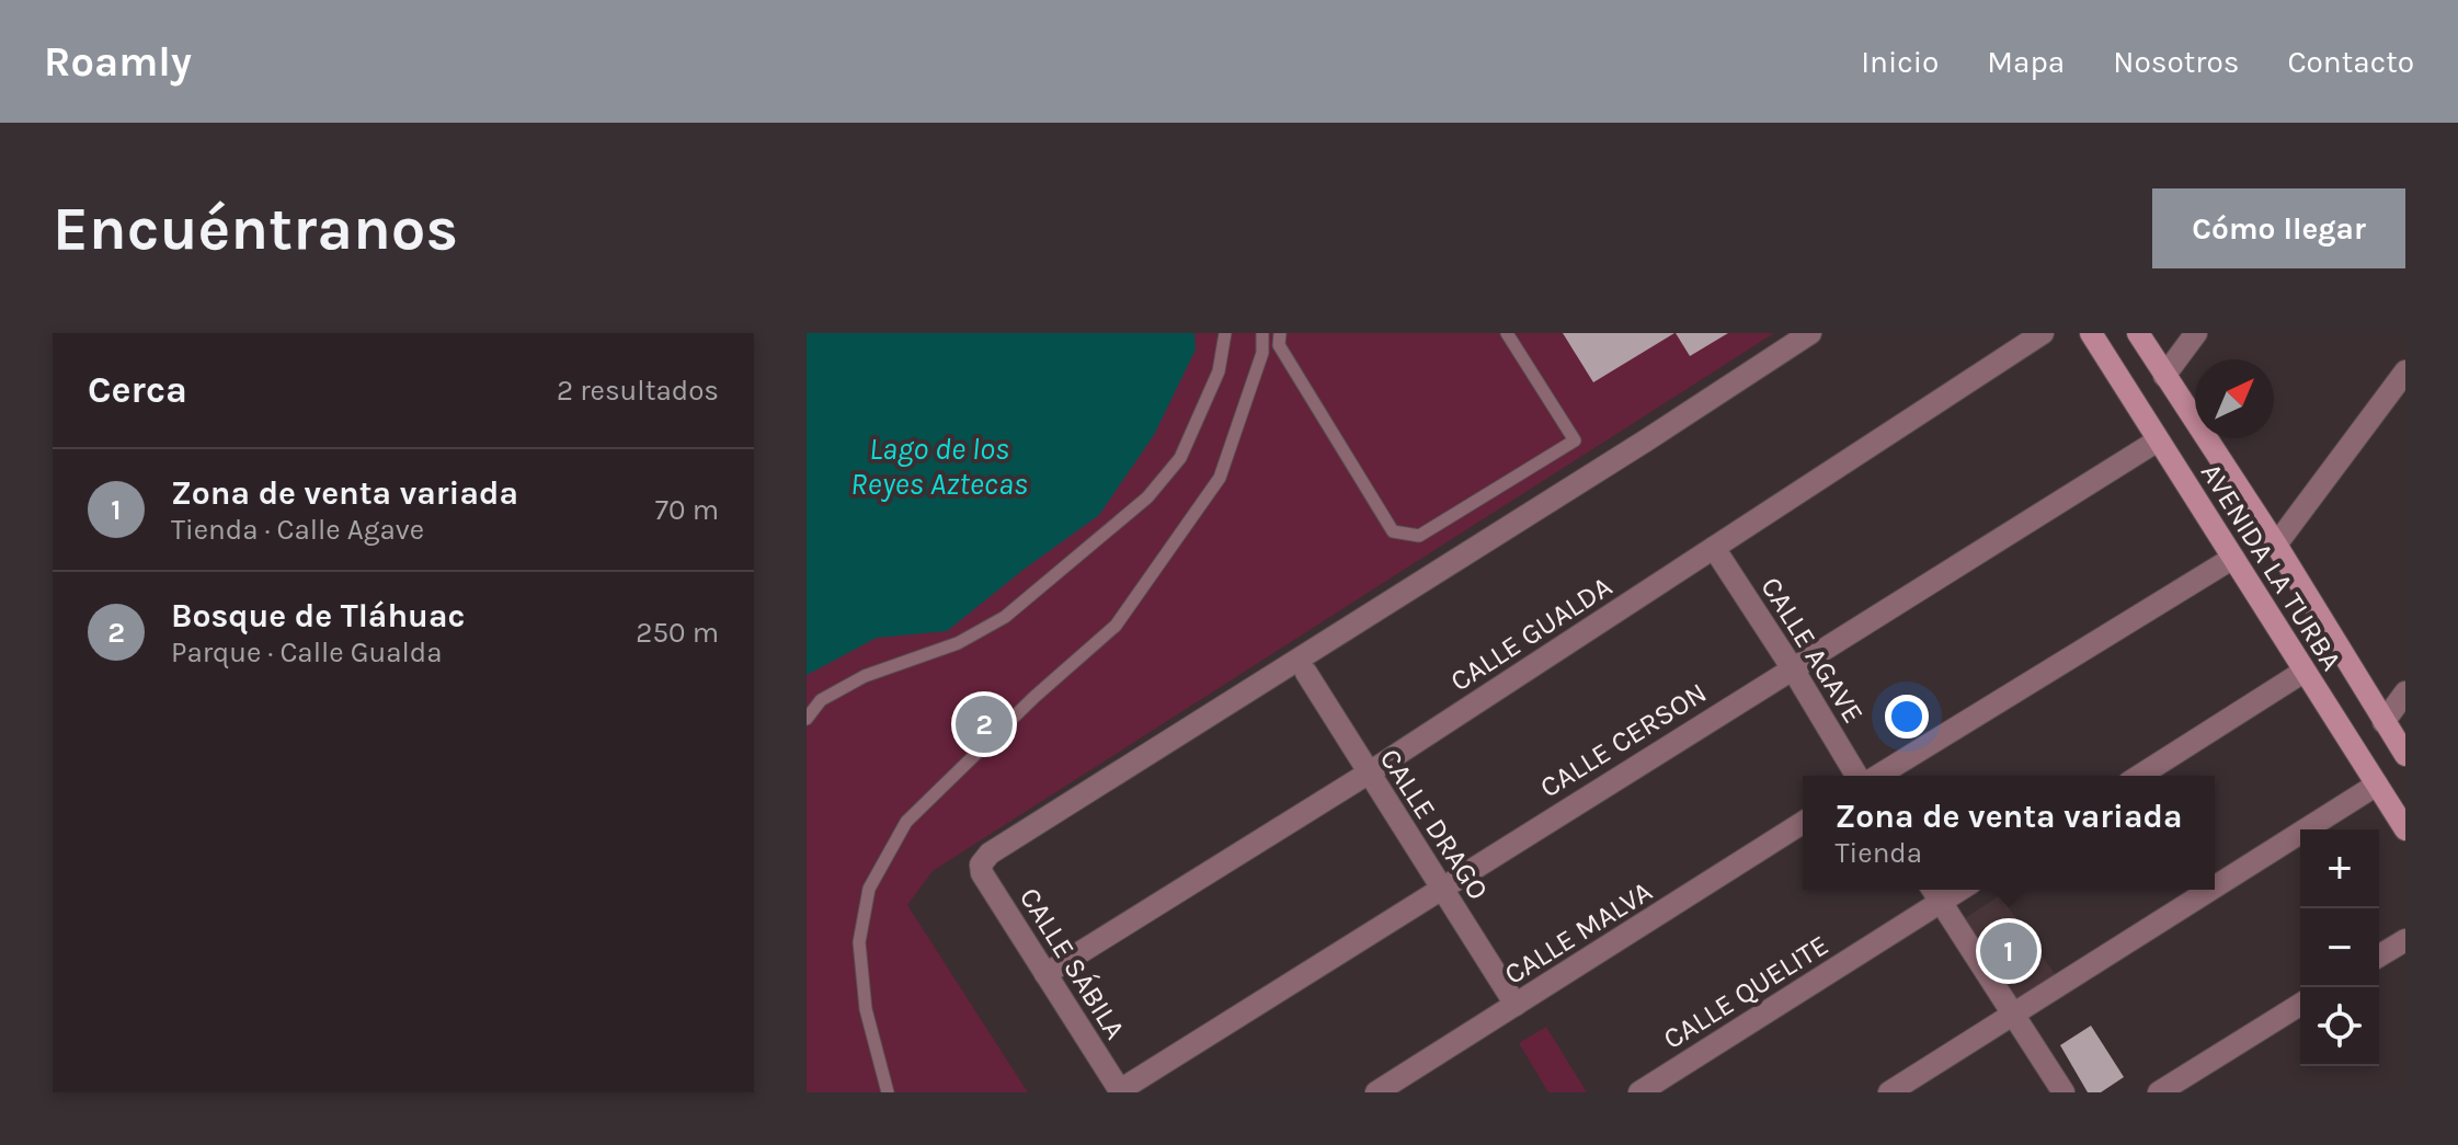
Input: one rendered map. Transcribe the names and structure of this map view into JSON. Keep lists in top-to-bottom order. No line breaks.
{"streets":{"main road":["AVENIDA LA TURBA"],"street":["CALLE GUALDA","CALLE AGAVE","CALLE CERSON","CALLE DRAGO","CALLE MALVA","CALLE SÁBILA","CALLE QUELITE"]},"crossings":[["AVENIDA LA TURBA","CALLE CERSON"],["CALLE GUALDA","CALLE AGAVE"],["CALLE GUALDA","CALLE DRAGO"],["CALLE GUALDA","CALLE SÁBILA"],["CALLE AGAVE","CALLE CERSON"],["CALLE CERSON","CALLE DRAGO"],["CALLE CERSON","CALLE SÁBILA"],["CALLE DRAGO","CALLE MALVA"]],"water":["Lago de los Reyes Aztecas"],"north":"top right","page":{"header":"Roamly","nav":["Inicio","Mapa","Nosotros","Contacto"],"buttons":"Cómo llegar","title":"Encuéntranos","heading":["Cerca","2 resultados"],"list":[{"mark":"1","name":"Zona de venta variada","note":"Tienda · Calle Agave","value":"70 m"},{"mark":"2","name":"Bosque de Tláhuac","note":"Parque · Calle Gualda","value":"250 m"}],"pins":["2","1"],"popup":["Zona de venta variada","Tienda"],"map_buttons":["+","−"]}}
